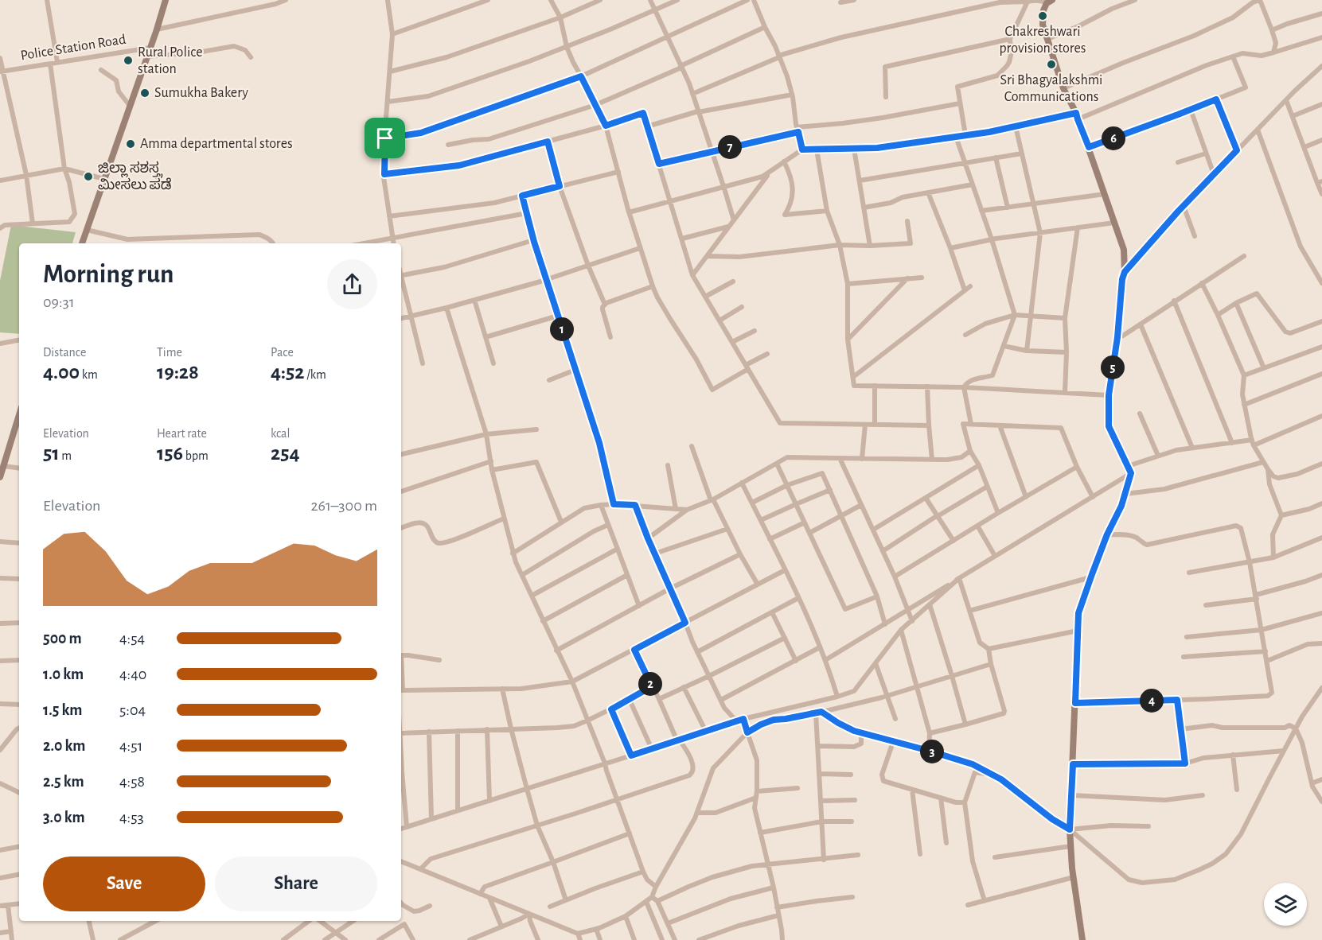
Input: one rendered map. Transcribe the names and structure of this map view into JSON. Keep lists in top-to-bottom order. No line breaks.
{"streets":{"street":["Police Station Road"]},"places":["Chakreshwari provision stores","Rural Police station","Sri Bhagyalakshmi Communications","Sumukha Bakery","Amma departmental stores","ಜಿಲ್ಲಾ ಸಶಸ್ತ್ರ ಮೀಸಲು ಪಡೆ"],"page":{"pins":["6","7","1","5","2","4","3"],"heading":["Morning run","09:31"],"stats":[["Distance","4.00 km"],["Time","19:28"],["Pace","4:52 /km"],["Elevation","51 m"],["Heart rate","156 bpm"],["kcal","254"]],"chart":["Elevation","261–300 m"],"list":[{"name":"500 m","note":"4:54"},{"name":"1.0 km","note":"4:40"},{"name":"1.5 km","note":"5:04"},{"name":"2.0 km","note":"4:51"},{"name":"2.5 km","note":"4:58"},{"name":"3.0 km","note":"4:53"}],"buttons":["Save","Share"]}}
